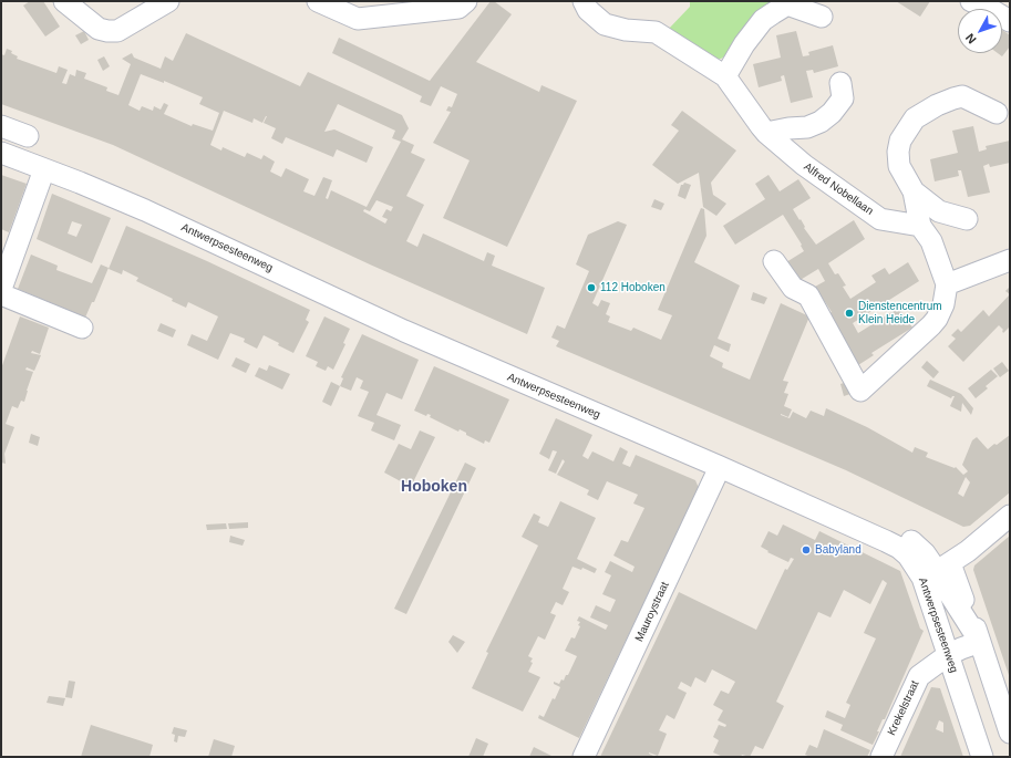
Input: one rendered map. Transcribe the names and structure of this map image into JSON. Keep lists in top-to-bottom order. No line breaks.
{"streets":{"street":["Alfred Nobellaan","Antwerpsesteenweg","Mauroystraat","Krekelstraat"]},"crossings":[["Antwerpsesteenweg","Mauroystraat"],["Antwerpsesteenweg","Krekelstraat"]],"districts":["Hoboken"],"places":["112 Hoboken","Dienstencentrum Klein Heide","Babyland"],"north":"bottom left"}
